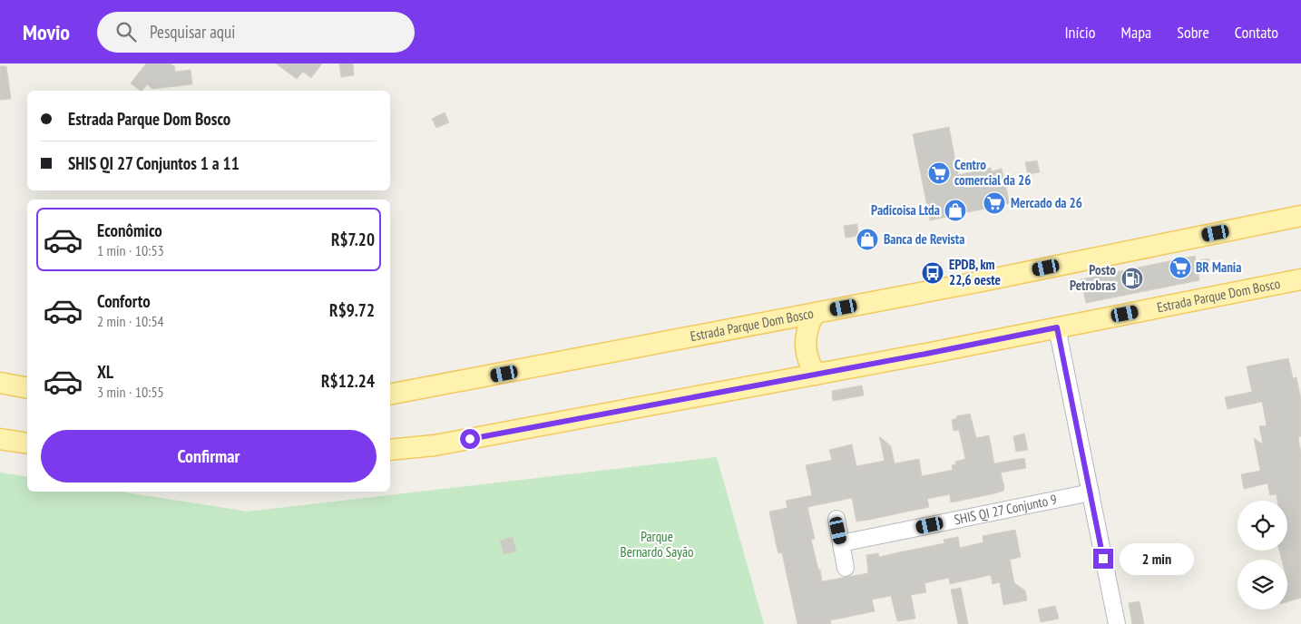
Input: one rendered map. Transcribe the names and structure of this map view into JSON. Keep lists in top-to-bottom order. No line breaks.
{"streets":{"main road":["Estrada Parque Dom Bosco"],"street":["SHIS QI 27 Conjunto 9"]},"parks":["Parque Bernardo Sayão"],"places":{"supermarket":["Centro comercial da 26","Mercado da 26","BR Mania"],"shop":["Padicoisa Ltda","Banca de Revista"],"bus stop":["EPDB, km 22,6 oeste"],"fuel station":["Posto Petrobras"]},"page":{"header":"Movio","search":"Pesquisar aqui","nav":["Início","Mapa","Sobre","Contato"],"banner":["Estrada Parque Dom Bosco","SHIS QI 27 Conjuntos 1 a 11"],"list":[{"name":"Econômico","note":"1 min · 10:53","value":"R$7.20"},{"name":"Conforto","note":"2 min · 10:54","value":"R$9.72"},{"name":"XL","note":"3 min · 10:55","value":"R$12.24"}],"buttons":"Confirmar","bubble":"2 min"}}
